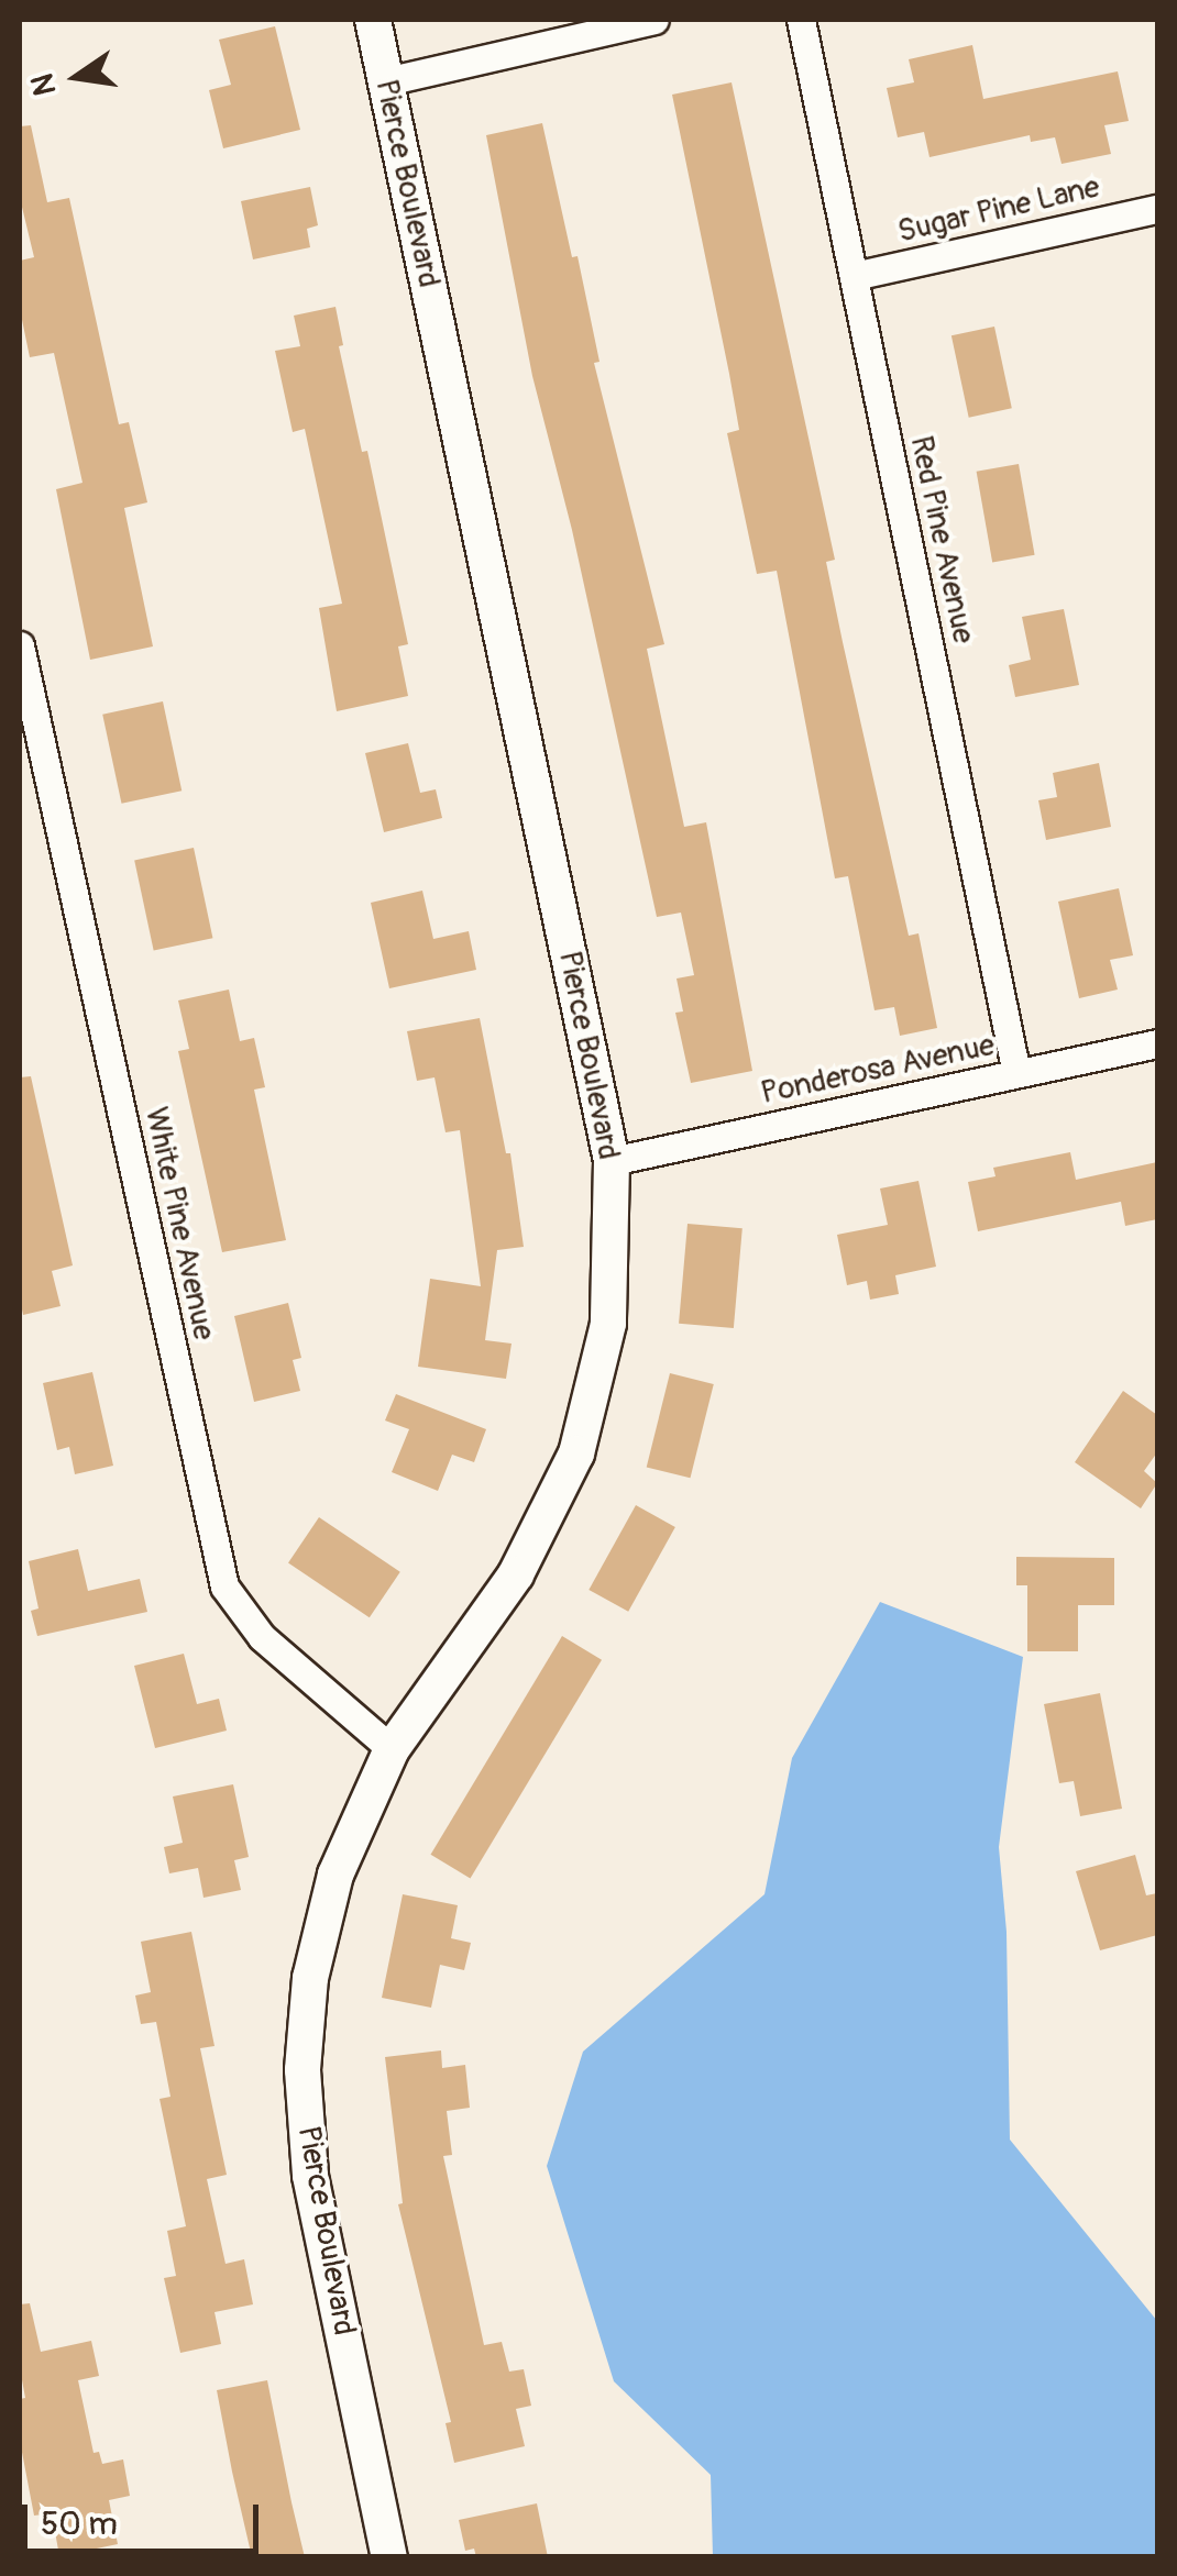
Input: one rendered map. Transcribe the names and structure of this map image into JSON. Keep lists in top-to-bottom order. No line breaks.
{"streets":{"street":["Pierce Boulevard","Sugar Pine Lane","Red Pine Avenue","Ponderosa Avenue","White Pine Avenue"]},"crossings":[["Pierce Boulevard","Ponderosa Avenue"],["Pierce Boulevard","White Pine Avenue"],["Sugar Pine Lane","Red Pine Avenue"],["Red Pine Avenue","Ponderosa Avenue"]],"scale_bar":"50 m","north":"left"}
